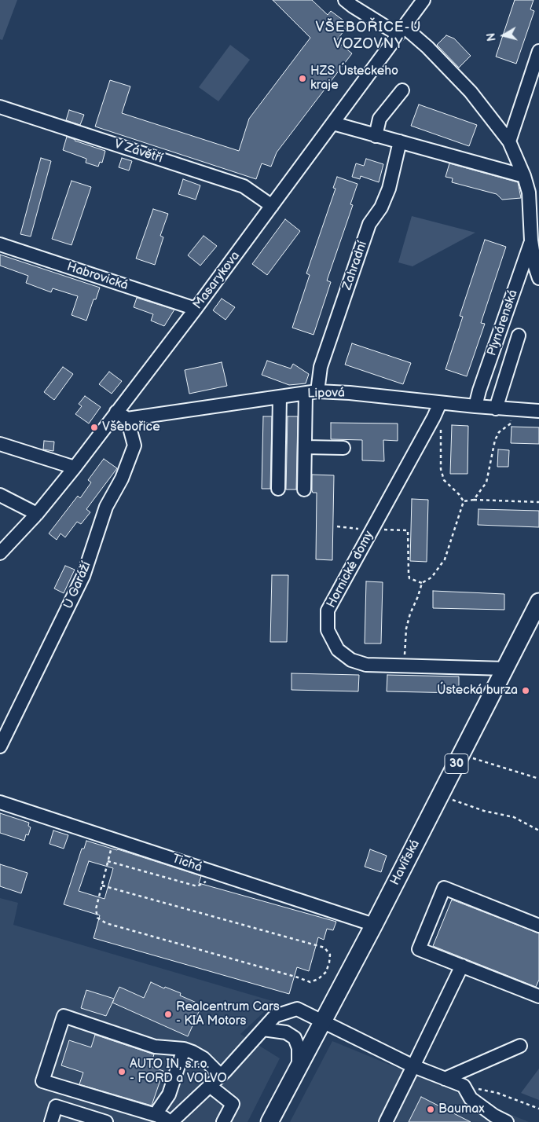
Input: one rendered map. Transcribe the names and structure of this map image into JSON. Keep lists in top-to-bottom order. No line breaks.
{"streets":{"main road":["30","Havířská"],"street":["V Závětří","Zahradní","Habrovická","Masarykova","Plynárenská","Lipová","Hornické domy","U Garáží","Tichá"]},"crossings":[["V Závětří","Masarykova"],["Zahradní","Lipová"],["Habrovická","Masarykova"],["Masarykova","Plynárenská"],["Plynárenská","Lipová"],["Lipová","Hornické domy"],["Lipová","U Garáží"],["Hornické domy","Havířská"],["Havířská","Tichá"]],"districts":["VŠEBOŘICE-U VOZOVNY"],"places":["HZS Ústeckeho kraje","Všebořice","Ústecká burza","Realcentrum Cars - KIA Motors","AUTO IN, s.r.o. - FORD a VOLVO","Baumax"],"north":"left"}
